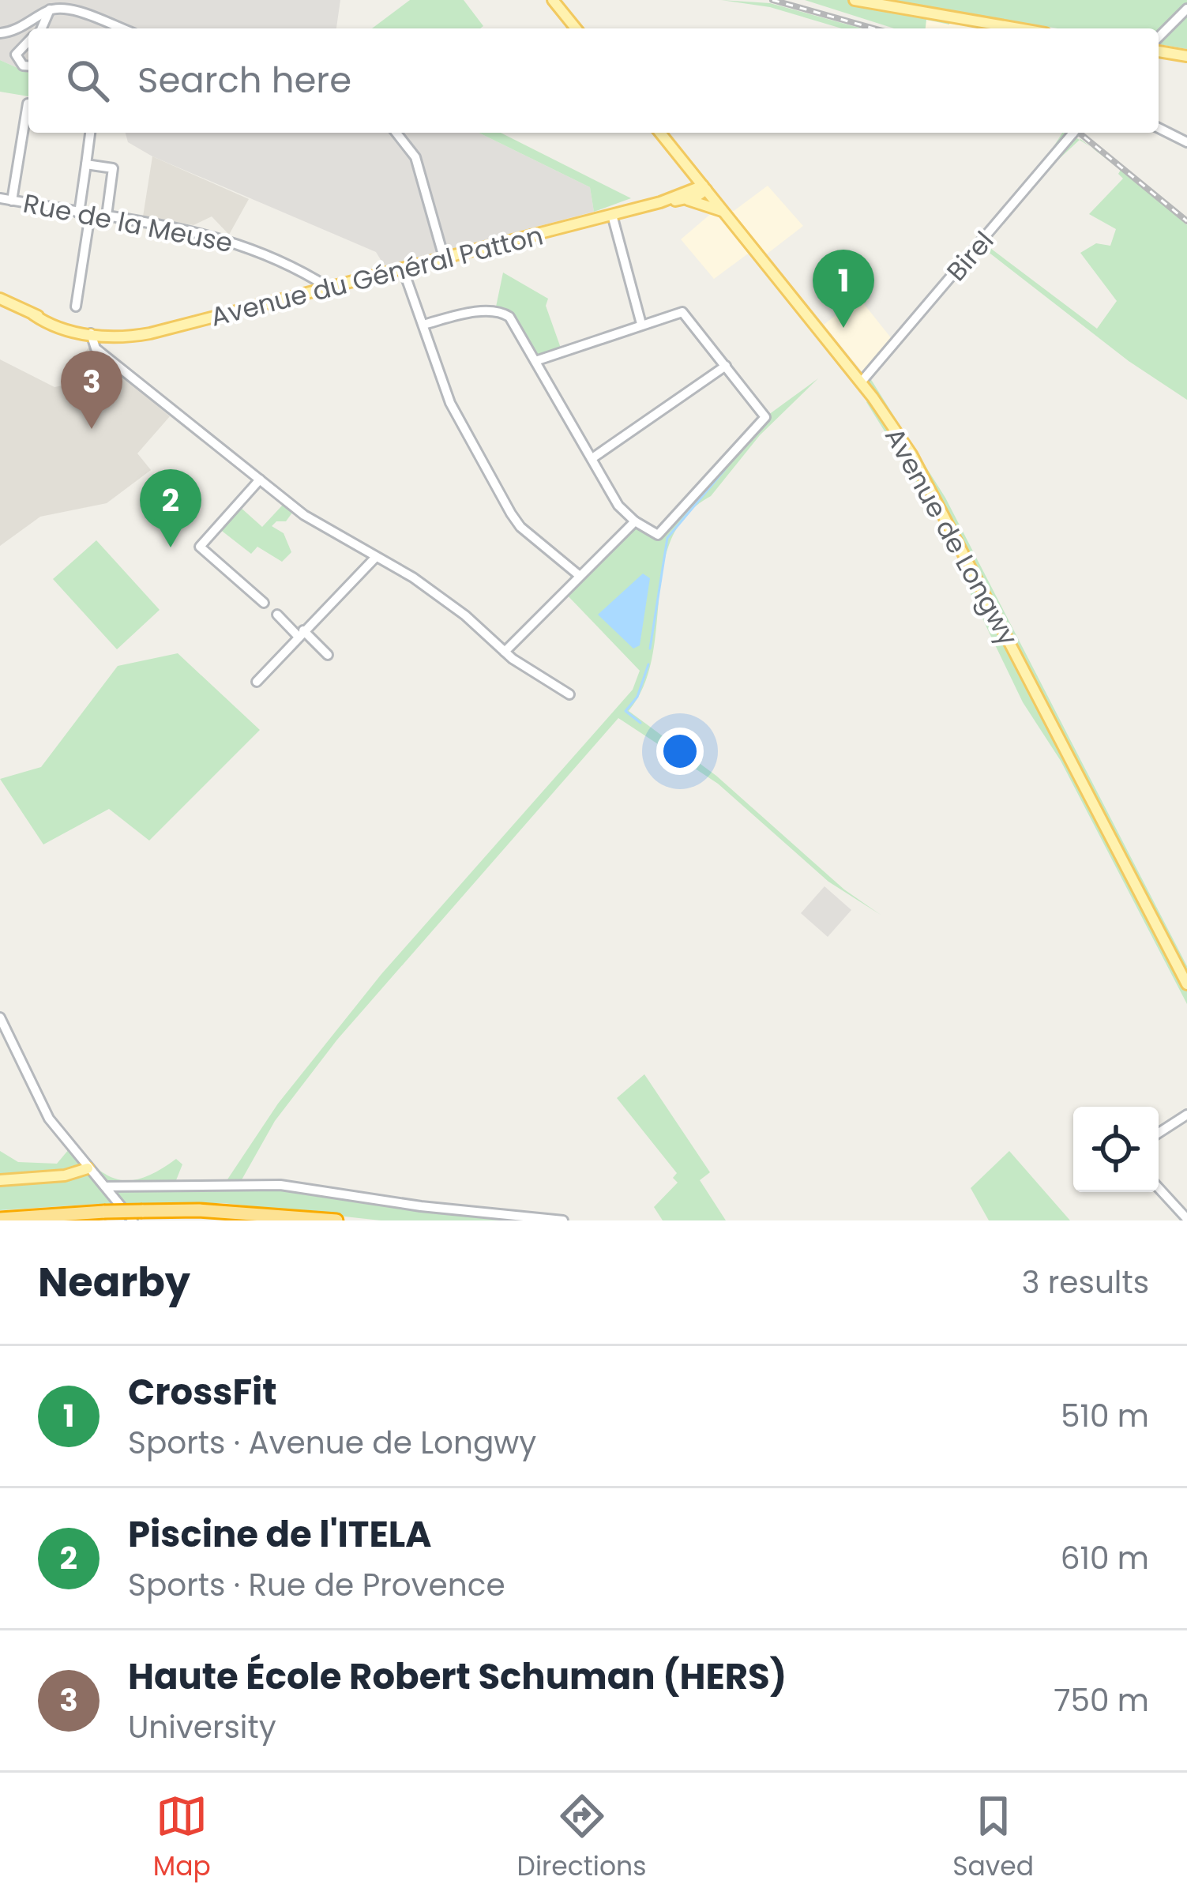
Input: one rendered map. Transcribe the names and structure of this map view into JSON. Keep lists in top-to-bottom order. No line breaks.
{"streets":{"main road":["Avenue du Général Patton","Avenue de Longwy"],"street":["Rue de la Meuse","Birel"]},"crossings":[["Rue de la Meuse","Avenue du Général Patton"],["Birel","Avenue de Longwy"]],"page":{"search":"Search here","pins":["1","3","2"],"heading":["Nearby","3 results"],"list":[{"mark":"1","name":"CrossFit","note":"Sports · Avenue de Longwy","value":"510 m"},{"mark":"2","name":"Piscine de l'ITELA","note":"Sports · Rue de Provence","value":"610 m"},{"mark":"3","name":"Haute École Robert Schuman (HERS)","note":"University","value":"750 m"}],"nav":["Map","Directions","Saved"]}}
